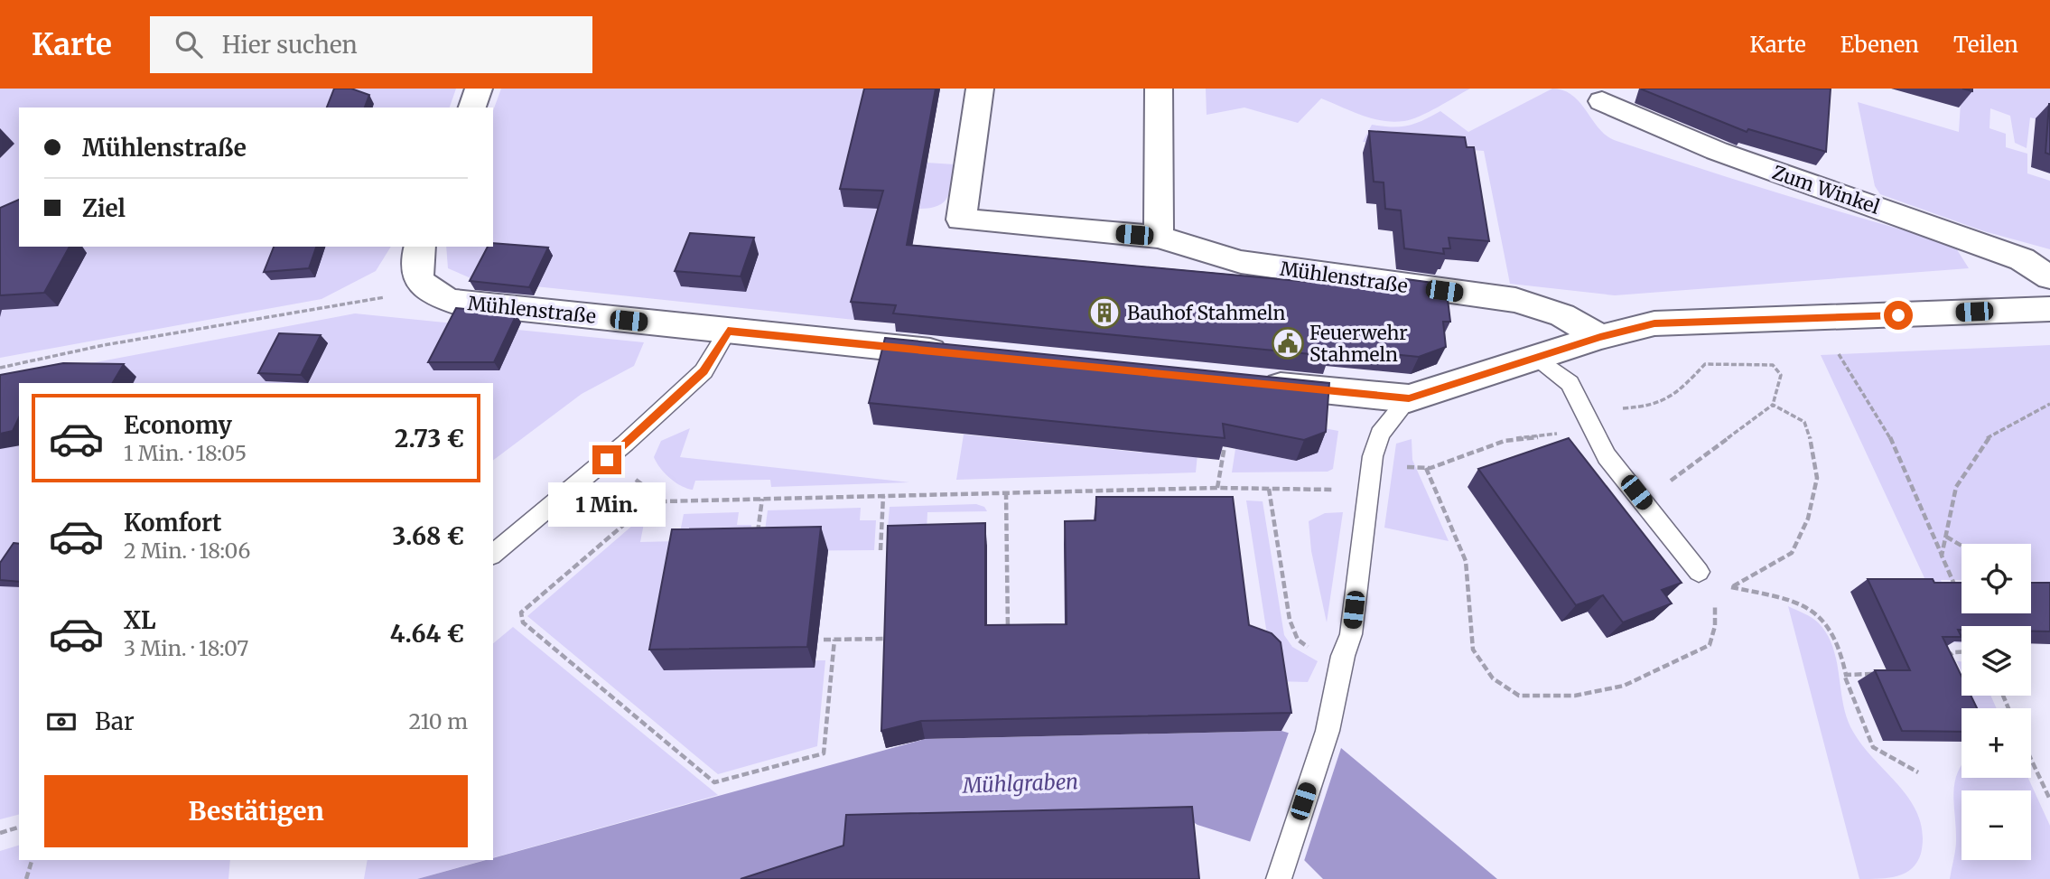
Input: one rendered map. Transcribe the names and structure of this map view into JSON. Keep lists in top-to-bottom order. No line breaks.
{"streets":{"street":["Zum Winkel","Mühlenstraße"]},"water":["Mühlgraben"],"places":{"building":["Bauhof Stahmeln"],"public building":["Feuerwehr Stahmeln"]},"page":{"header":"Karte","search":"Hier suchen","nav":["Karte","Ebenen","Teilen"],"banner":["Mühlenstraße","Ziel"],"list":[{"name":"Economy","note":"1 Min. · 18:05","value":"2.73 €"},{"name":"Komfort","note":"2 Min. · 18:06","value":"3.68 €"},{"name":"XL","note":"3 Min. · 18:07","value":"4.64 €"}],"bubble":"1 Min.","map_buttons":["+","−"],"pay":["Bar","210 m"],"buttons":"Bestätigen"}}
